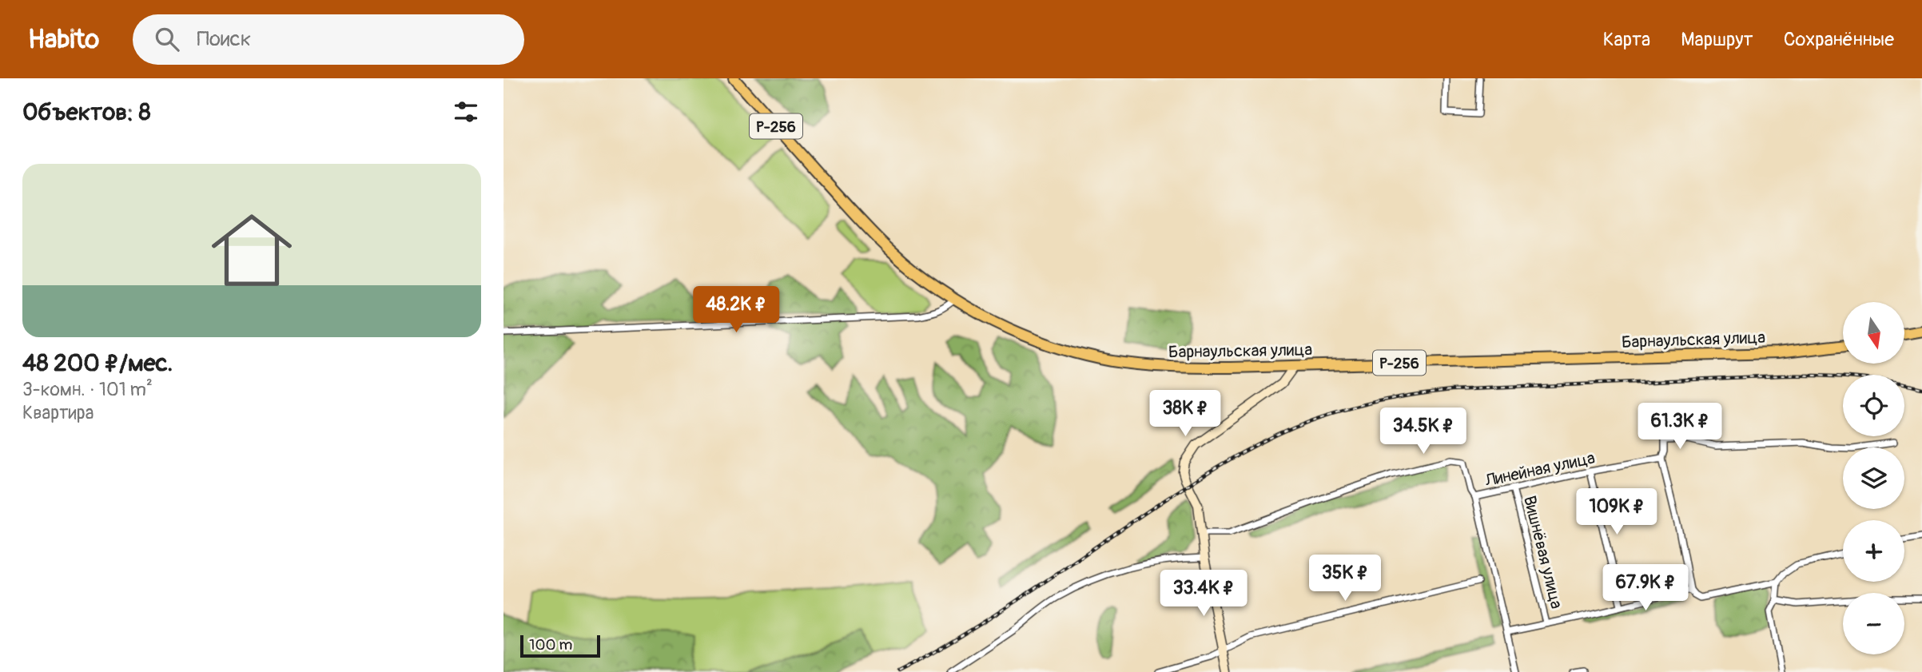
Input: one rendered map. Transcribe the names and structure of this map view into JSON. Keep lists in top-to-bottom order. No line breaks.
{"streets":{"highway":["Р-256","Барнаульская улица"],"street":["Линейная улица","Вишнёвая улица"]},"crossings":[["Линейная улица","Вишнёвая улица"]],"scale_bar":"100 m","north":"bottom","page":{"header":"Habito","search":"Поиск","nav":["Карта","Маршрут","Сохранённые"],"heading":"Объектов: 8","list":[{"name":"48 200 ₽/мес.","note":"3-комн. · 101 m² · Квартира"}],"price":["48.2K ₽","38K ₽","61.3K ₽","34.5K ₽","109K ₽","35K ₽","67.9K ₽","33.4K ₽"],"map_buttons":["+","−"],"scale":"100 m"}}
